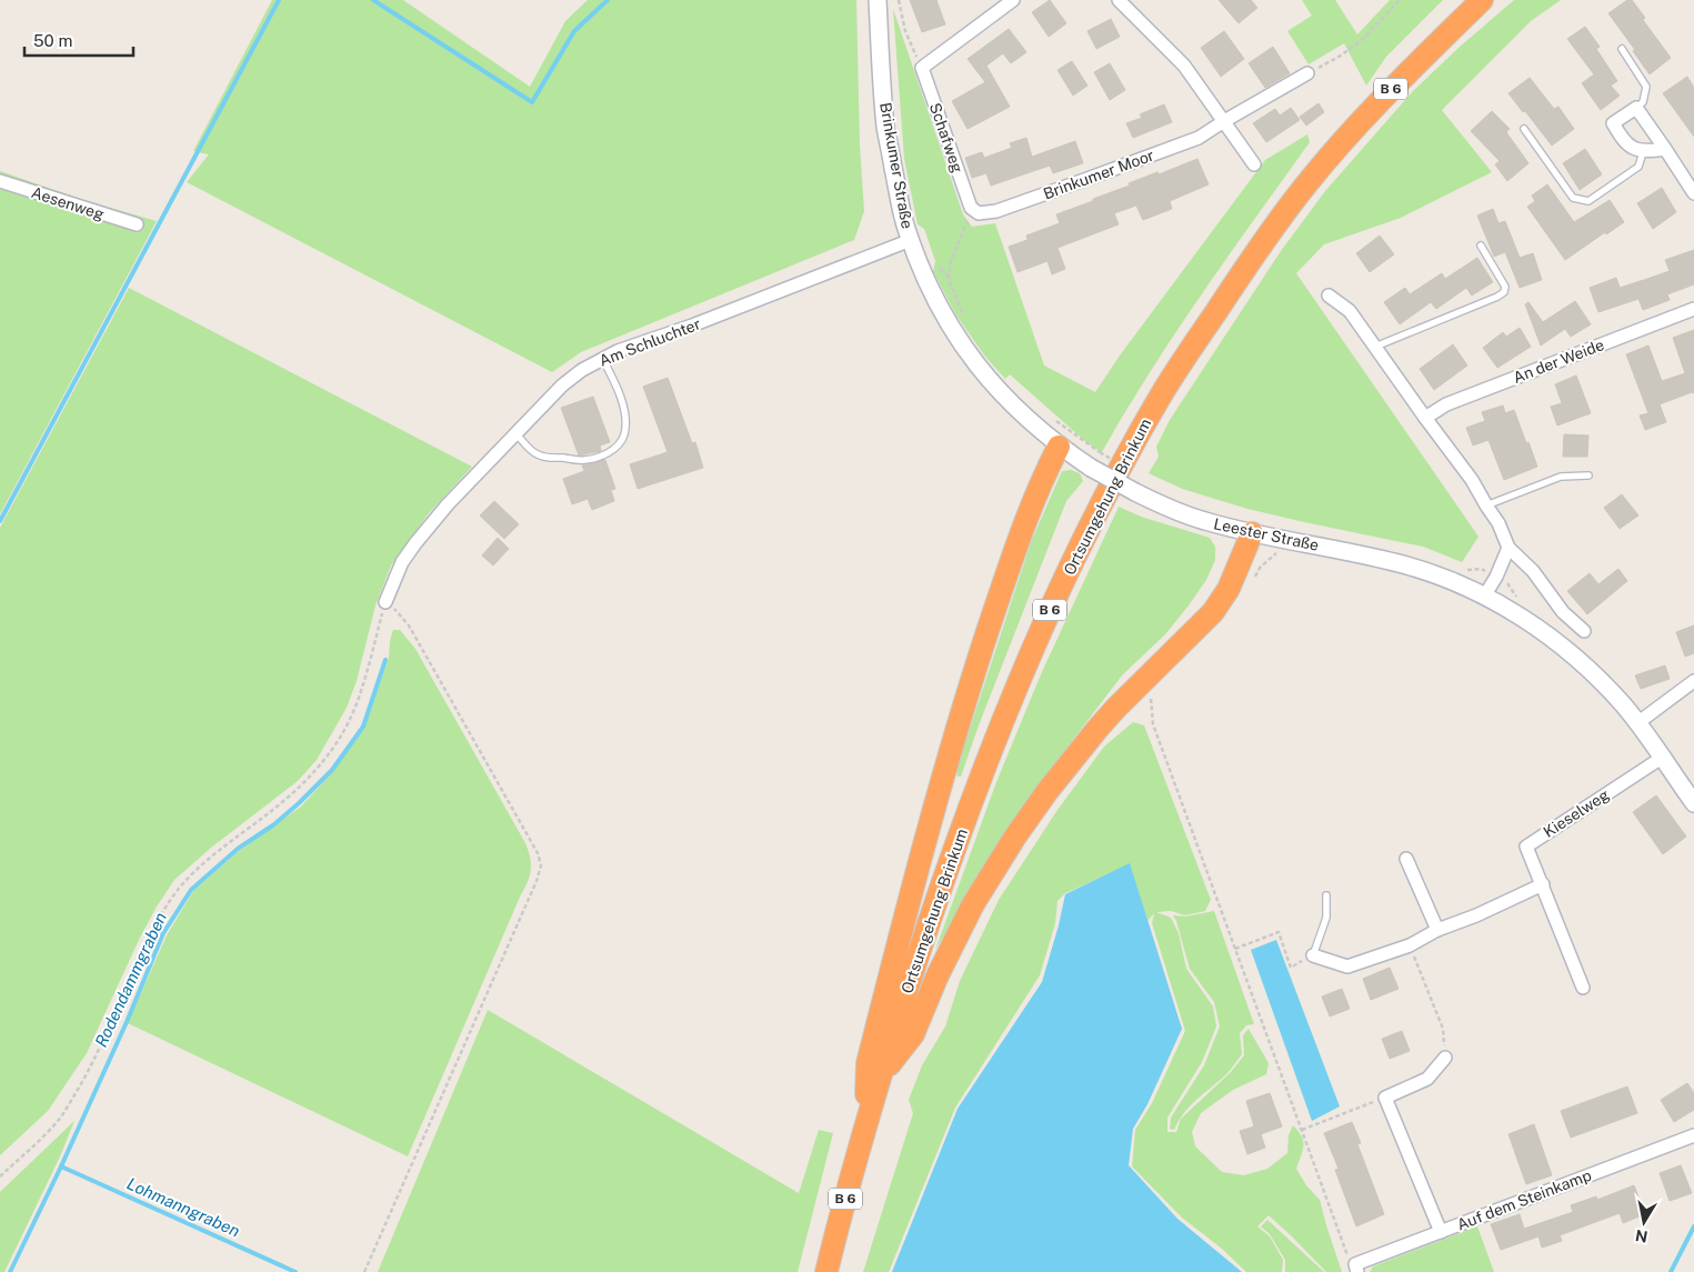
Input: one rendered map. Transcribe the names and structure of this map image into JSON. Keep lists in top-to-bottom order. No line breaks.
{"streets":{"highway":["B 6","Ortsumgehung Brinkum"],"street":["Schafweg","Brinkumer Straße","Brinkumer Moor","Aesenweg","Am Schluchter","An der Weide","Leester Straße","Kieselweg","Auf dem Steinkamp"]},"crossings":[["B 6","Brinkumer Straße"],["B 6","Ortsumgehung Brinkum"],["B 6","Leester Straße"],["Schafweg","Brinkumer Moor"],["Brinkumer Straße","Am Schluchter"],["Brinkumer Straße","Leester Straße"],["Leester Straße","Kieselweg"]],"water":["Rodendammgraben","Lohmanngraben"],"scale_bar":"50 m","north":"bottom"}
